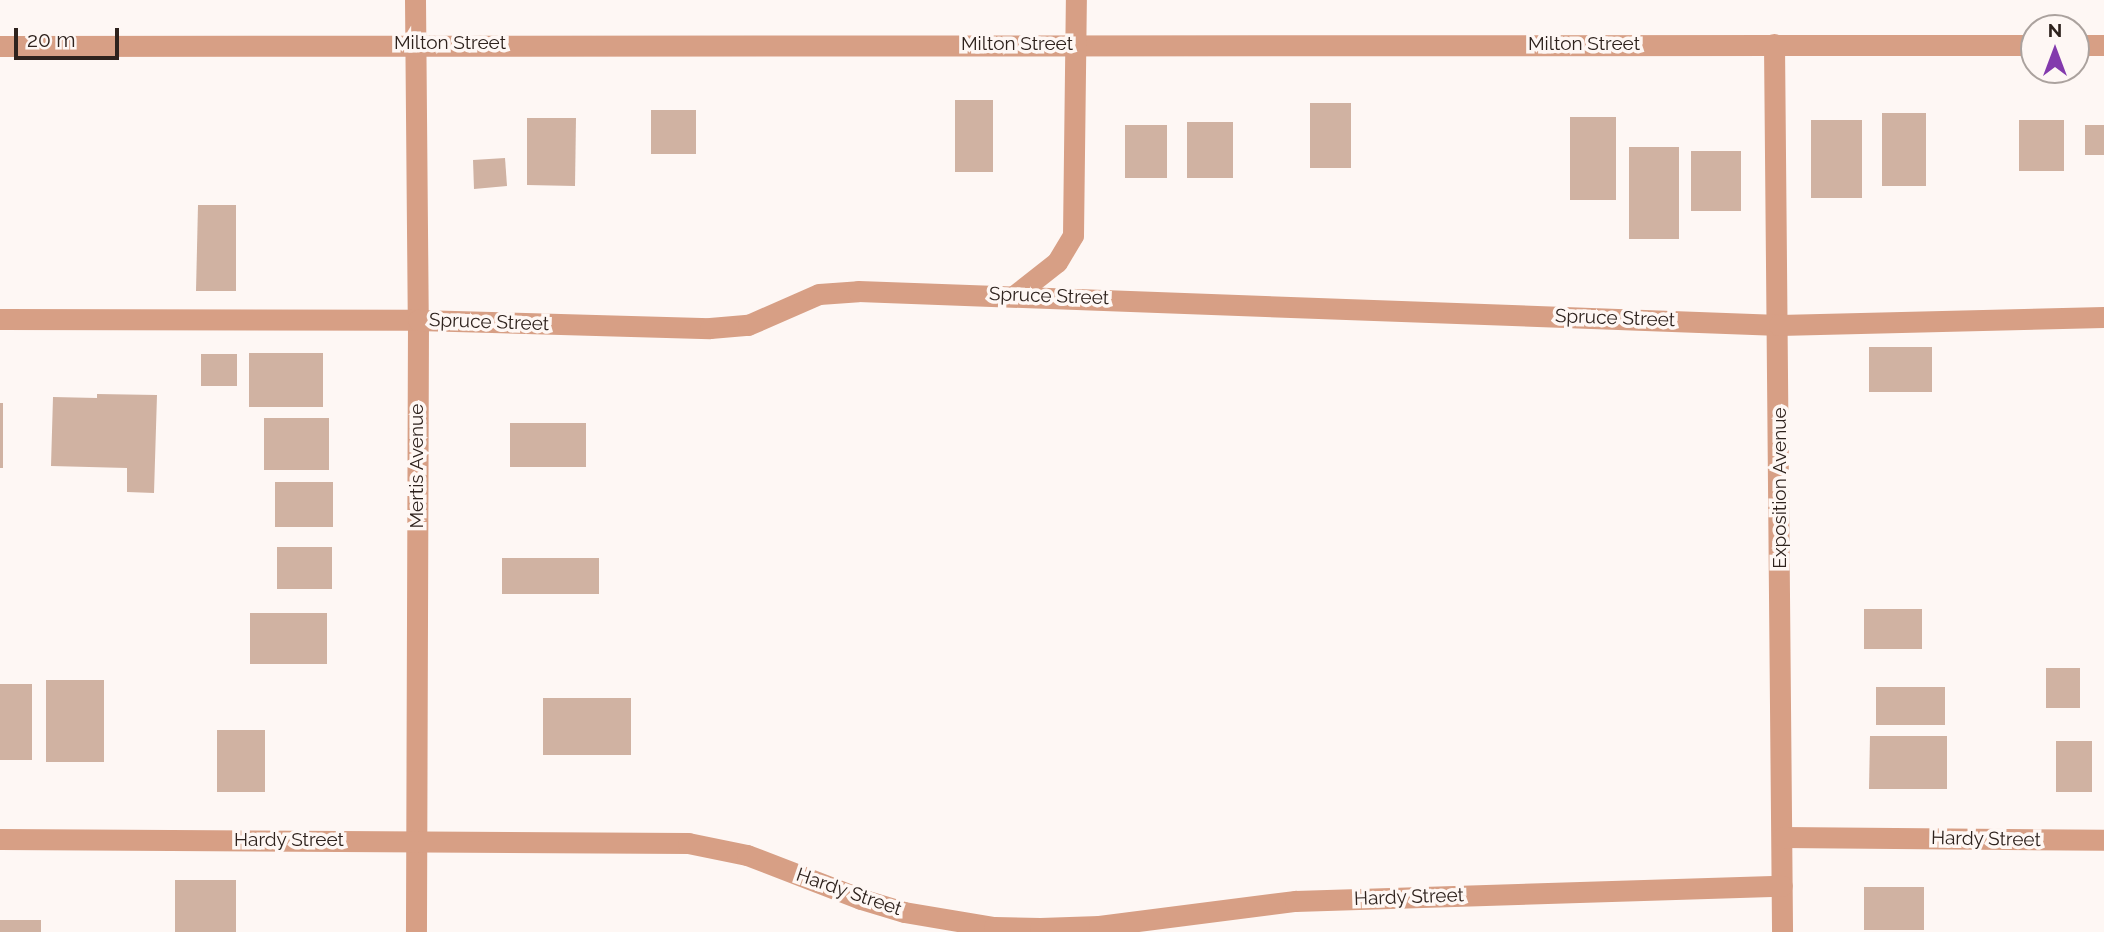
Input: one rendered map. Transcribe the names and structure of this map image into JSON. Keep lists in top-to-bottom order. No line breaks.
{"streets":{"street":["Milton Street","Spruce Street","Mertis Avenue","Exposition Avenue","Hardy Street"]},"crossings":[["Milton Street","Mertis Avenue"],["Milton Street","Exposition Avenue"],["Spruce Street","Mertis Avenue"],["Spruce Street","Exposition Avenue"],["Mertis Avenue","Hardy Street"],["Exposition Avenue","Hardy Street"]],"scale_bar":"20 m","north":"top"}
